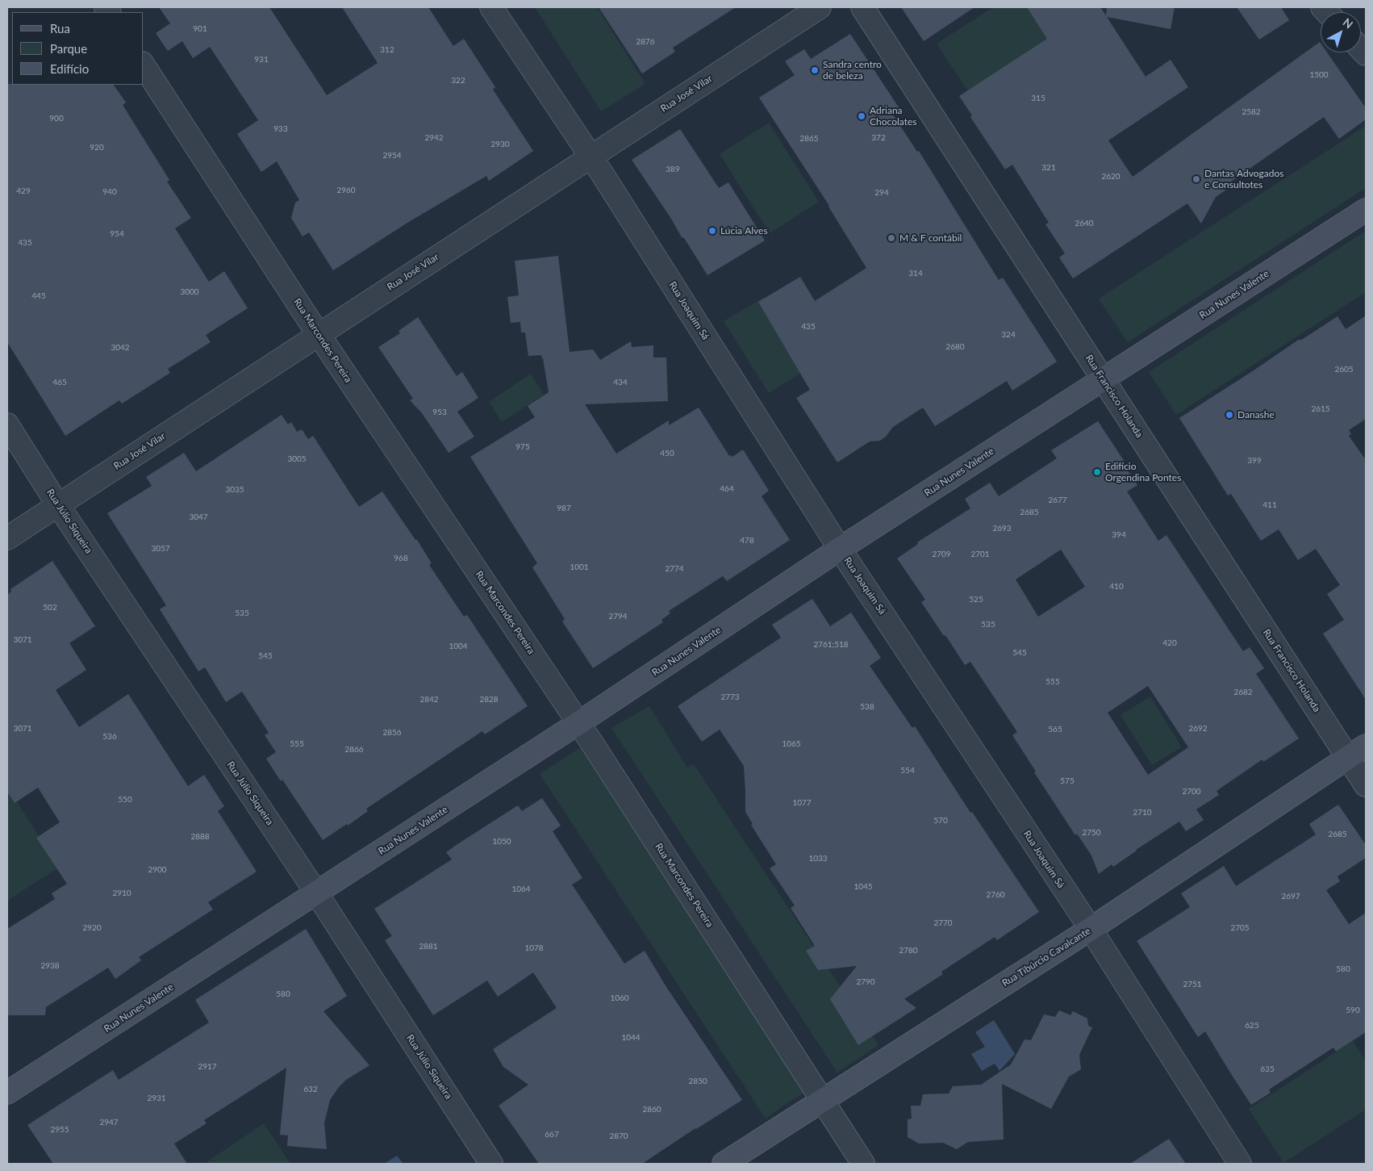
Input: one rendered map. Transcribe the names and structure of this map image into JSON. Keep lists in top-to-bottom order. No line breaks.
{"streets":{"street":["Rua José Vilar","Rua Nunes Valente","Rua Joaquim Sá","Rua Marcondes Pereira","Rua Francisco Holanda","Rua Júlio Siqueira","Rua Tibúrcio Cavalcante"]},"crossings":[["Rua José Vilar","Rua Joaquim Sá"],["Rua José Vilar","Rua Marcondes Pereira"],["Rua José Vilar","Rua Júlio Siqueira"],["Rua Nunes Valente","Rua Joaquim Sá"],["Rua Nunes Valente","Rua Marcondes Pereira"],["Rua Nunes Valente","Rua Francisco Holanda"],["Rua Nunes Valente","Rua Júlio Siqueira"],["Rua Joaquim Sá","Rua Tibúrcio Cavalcante"],["Rua Marcondes Pereira","Rua Tibúrcio Cavalcante"],["Rua Francisco Holanda","Rua Tibúrcio Cavalcante"]],"places":["Sandra centro de beleza","Adriana Chocolates","Dantas Advogados e Consultotes","Lúcia Alves","M & F contábil","Danashe","Edifício Orgendina Pontes"],"house_numbers":["901","2876","312","931","1500","322","315","2582","900","933","2942","372","2865","2930","920","2954","321","389","2620","2960","429","940","294","2640","954","435","314","3000","445","435","324","2680","3042","2605","465","434","2615","953","975","450","3005","399","464","3035","2677","411","987","2685","3047","2693","394","478","3057","2709","2701","968","1001","2774","410","525","502","535","2794","535","3071","420","2761;518","1004","545","545","555","2682","2773","2842","2828","538","3071","2692","565","2856","536","555","1065","2866","554","575","2700","550","1077","2710","570","2750","2685","2888","1050","1033","2900","1045","1064","2910","2760","2697","2770","2920","2705","2881","1078","2780","2938","580","2790","2751","580","1060","590","625","1044","2917","635","2850","632","2931","2860","2947","2955","667","2870"],"legend":["Rua","Parque","Edifício"],"north":"top right"}
